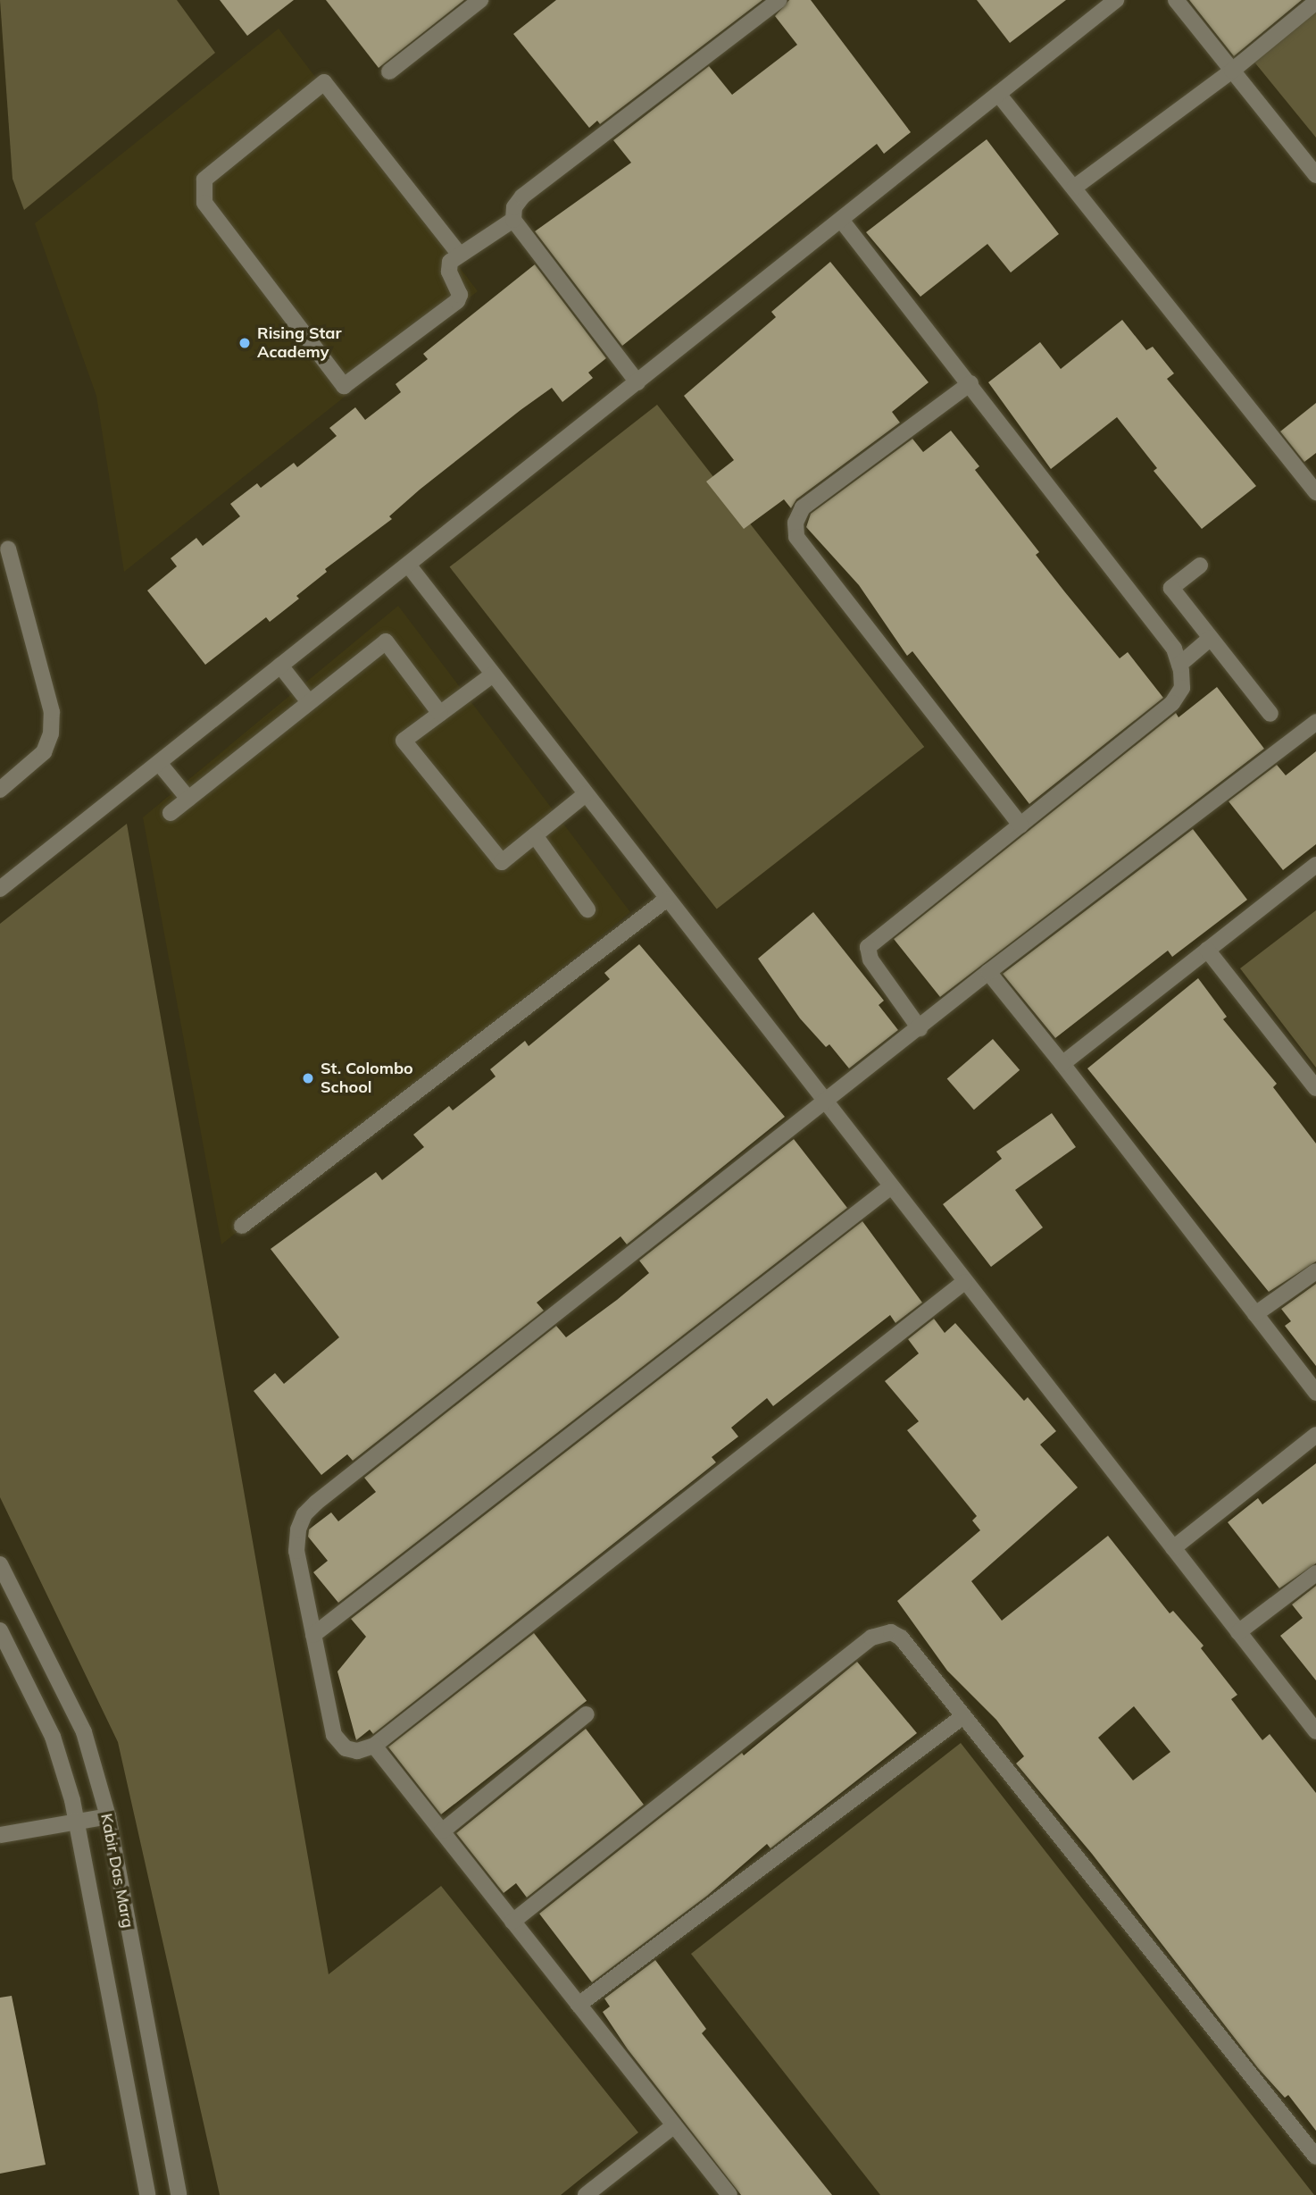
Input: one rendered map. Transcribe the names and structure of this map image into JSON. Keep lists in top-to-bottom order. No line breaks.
{"streets":{"street":["Kabir Das Marg"]},"places":["Rising Star Academy","St. Colombo School"]}
